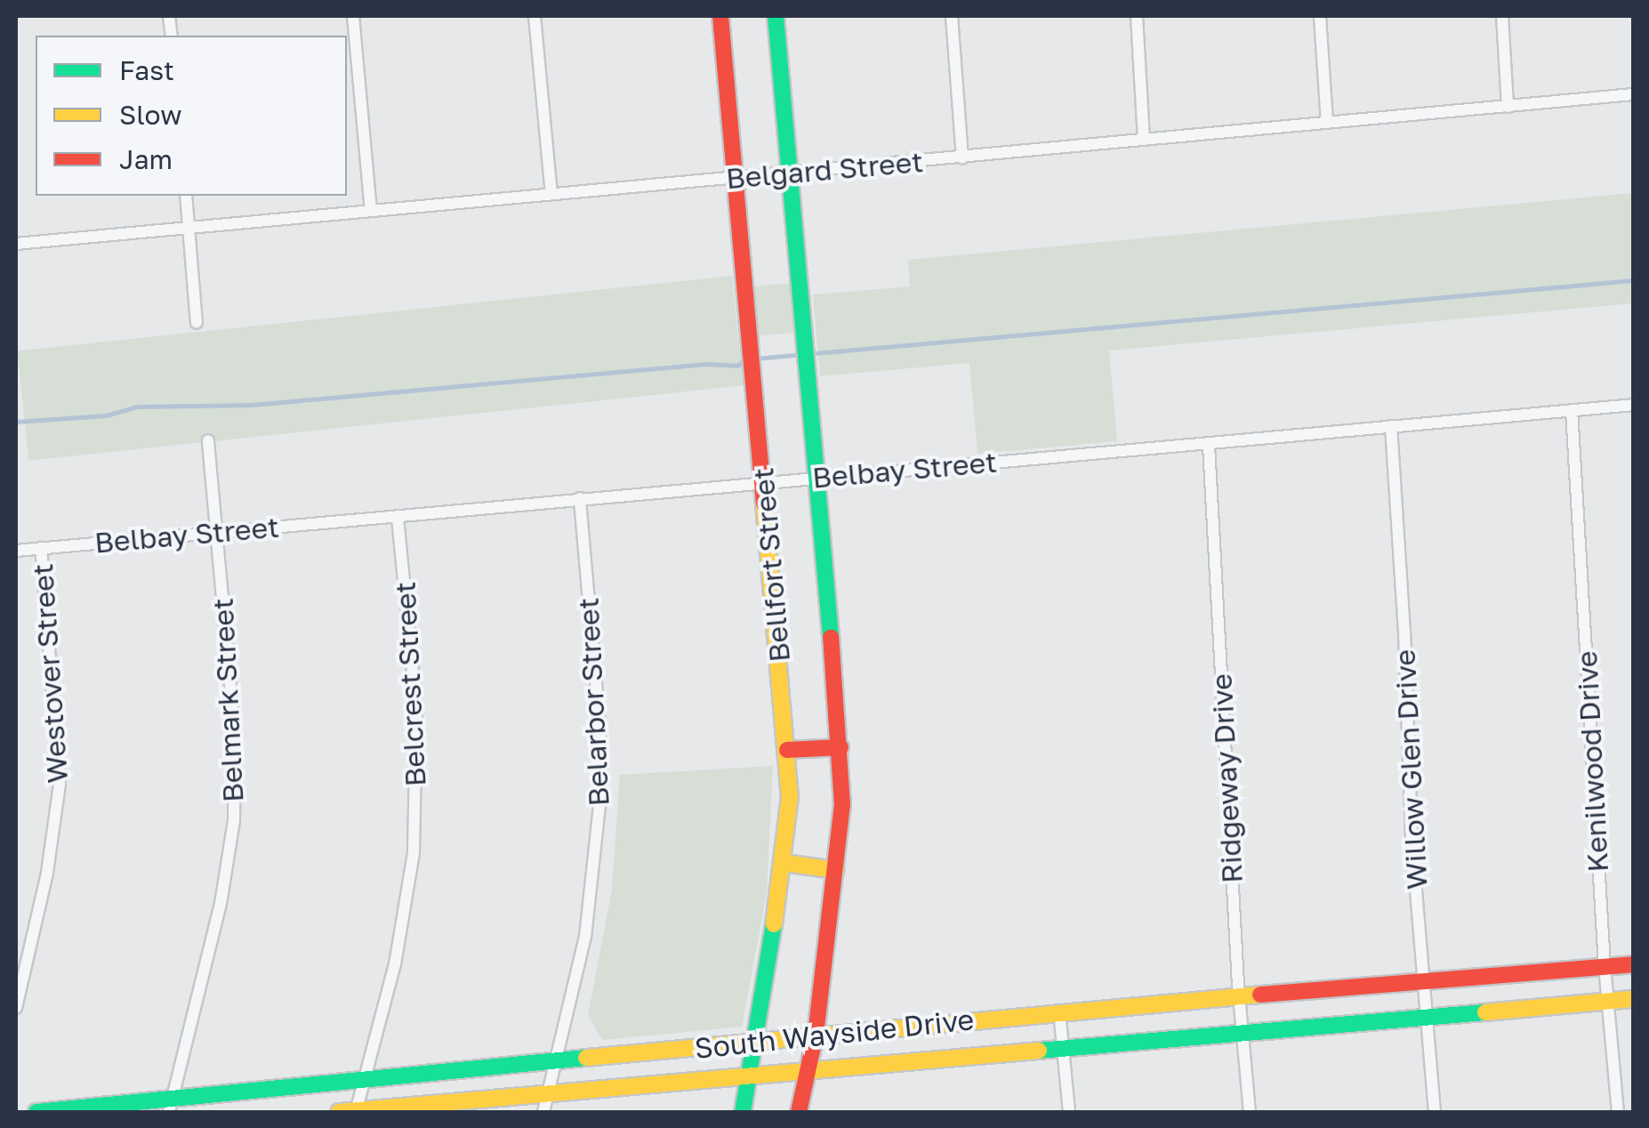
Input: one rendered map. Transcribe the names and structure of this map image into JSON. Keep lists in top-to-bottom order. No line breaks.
{"streets":{"street":["Belgard Street","Belbay Street","Bellfort Street","Westover Street","Belcrest Street","Belmark Street","Belarbor Street","Kenilwood Drive","Willow Glen Drive","Ridgeway Drive","South Wayside Drive"]},"crossings":[["Belgard Street","Bellfort Street"],["Belbay Street","Bellfort Street"],["Belbay Street","Westover Street"],["Belbay Street","Belcrest Street"],["Belbay Street","Belmark Street"],["Belbay Street","Belarbor Street"],["Belbay Street","Kenilwood Drive"],["Belbay Street","Willow Glen Drive"],["Belbay Street","Ridgeway Drive"],["Bellfort Street","South Wayside Drive"],["Belcrest Street","South Wayside Drive"],["Belmark Street","South Wayside Drive"],["Belarbor Street","South Wayside Drive"],["Kenilwood Drive","South Wayside Drive"],["Willow Glen Drive","South Wayside Drive"],["Ridgeway Drive","South Wayside Drive"]],"legend":["Fast","Slow","Jam"]}
